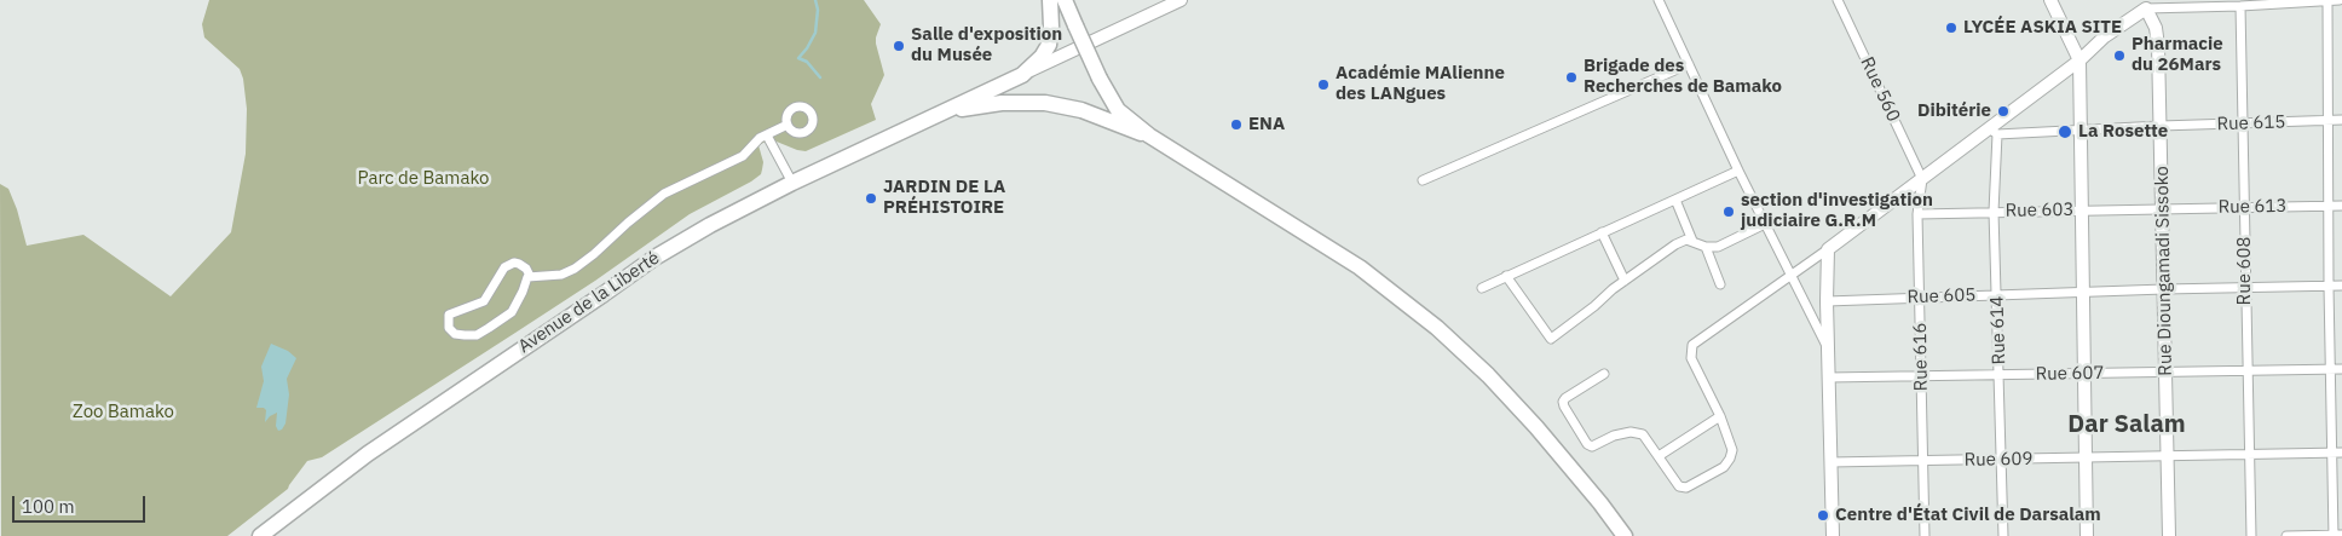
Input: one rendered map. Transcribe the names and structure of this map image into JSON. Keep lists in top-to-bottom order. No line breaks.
{"streets":{"highway":["Avenue de la Liberté"],"street":["Rue 560","Rue 615","Rue 613","Rue 603","Rue Dioungamadi Sissoko","Rue 608","Rue 605","Rue 614","Rue 616","Rue 607","Rue 609"]},"crossings":[["Rue 560","Rue 616"],["Rue 615","Rue Dioungamadi Sissoko"],["Rue 615","Rue 608"],["Rue 615","Rue 614"],["Rue 613","Rue 603"],["Rue 613","Rue Dioungamadi Sissoko"],["Rue 613","Rue 608"],["Rue 603","Rue Dioungamadi Sissoko"],["Rue 603","Rue 614"],["Rue 603","Rue 616"],["Rue Dioungamadi Sissoko","Rue 605"],["Rue Dioungamadi Sissoko","Rue 607"],["Rue Dioungamadi Sissoko","Rue 609"],["Rue 608","Rue 605"],["Rue 605","Rue 614"],["Rue 605","Rue 616"],["Rue 614","Rue 607"],["Rue 614","Rue 609"],["Rue 616","Rue 607"],["Rue 616","Rue 609"]],"districts":["Dar Salam"],"parks":["Parc de Bamako","Zoo Bamako"],"places":["LYCÉE ASKIA SITE","Salle d'exposition du Musée","Pharmacie du 26Mars","Brigade des Recherches de Bamako","Académie MAlienne des LANgues","Dibitérie","ENA","La Rosette","JARDIN DE LA PRÉHISTOIRE","section d'investigation judiciaire G.R.M","Centre d'État Civil de Darsalam"],"scale_bar":"100 m"}
